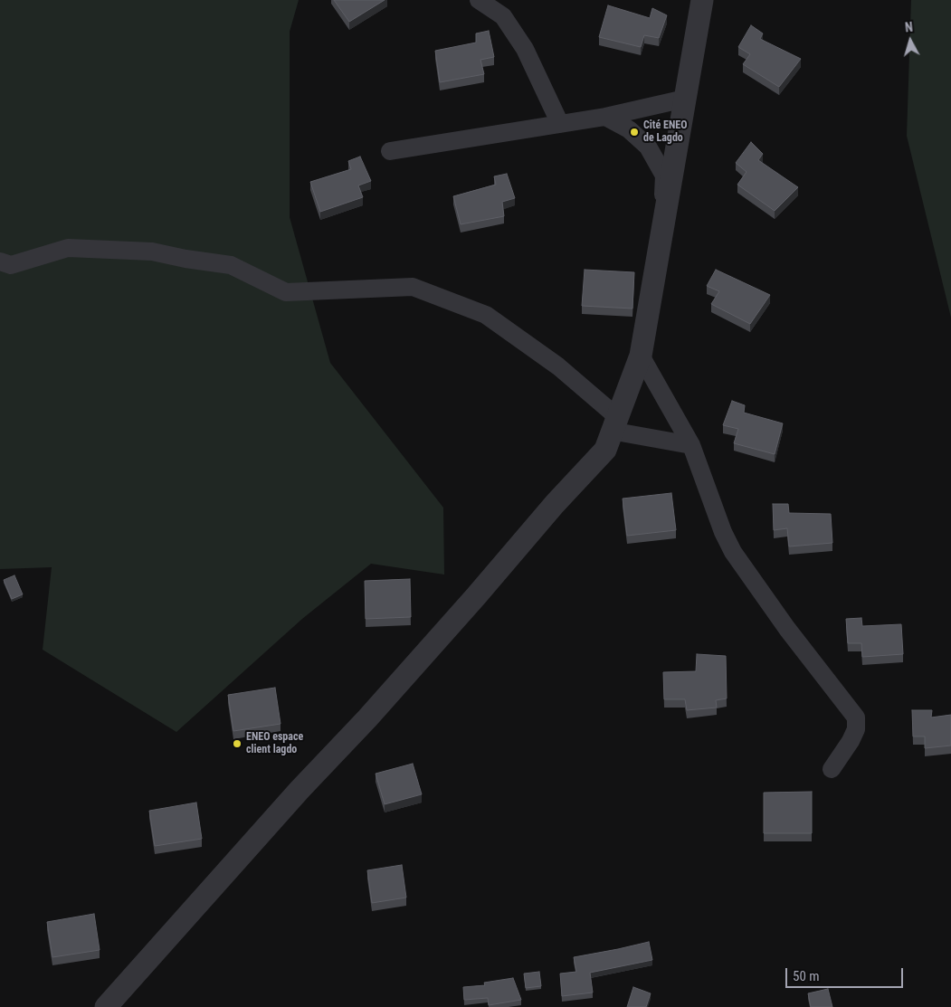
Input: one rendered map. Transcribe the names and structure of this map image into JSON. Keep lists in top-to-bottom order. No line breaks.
{"places":["Cité ENEO de Lagdo","ENEO espace client lagdo"],"scale_bar":"50 m","north":"top"}
